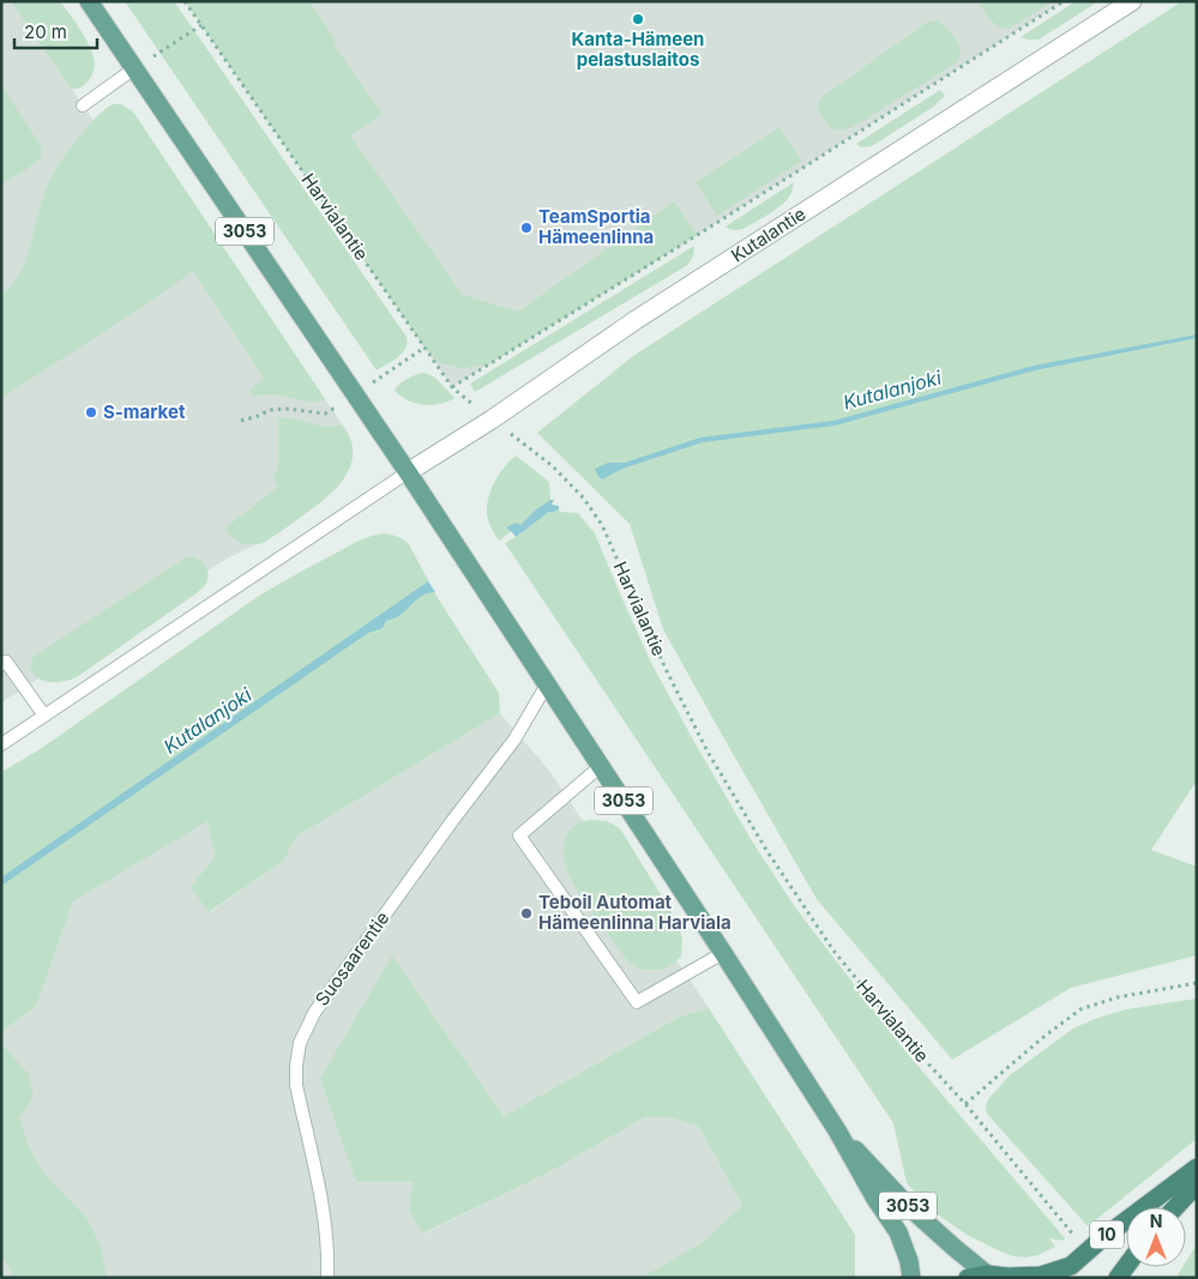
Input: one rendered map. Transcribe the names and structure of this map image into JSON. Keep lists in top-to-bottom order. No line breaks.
{"streets":{"highway":["10"],"main road":["3053"],"street":["Kutalantie"],"lane":["Suosaarentie"],"path":["Harvialantie"]},"crossings":[["Harvialantie","Kutalantie"],["3053","Kutalantie"],["3053","Suosaarentie"],["3053","10"]],"water":["Kutalanjoki"],"places":["Kanta-Hämeen pelastuslaitos","TeamSportia Hämeenlinna","S-market","Teboil Automat Hämeenlinna Harviala"],"scale_bar":"20 m","north":"top"}
